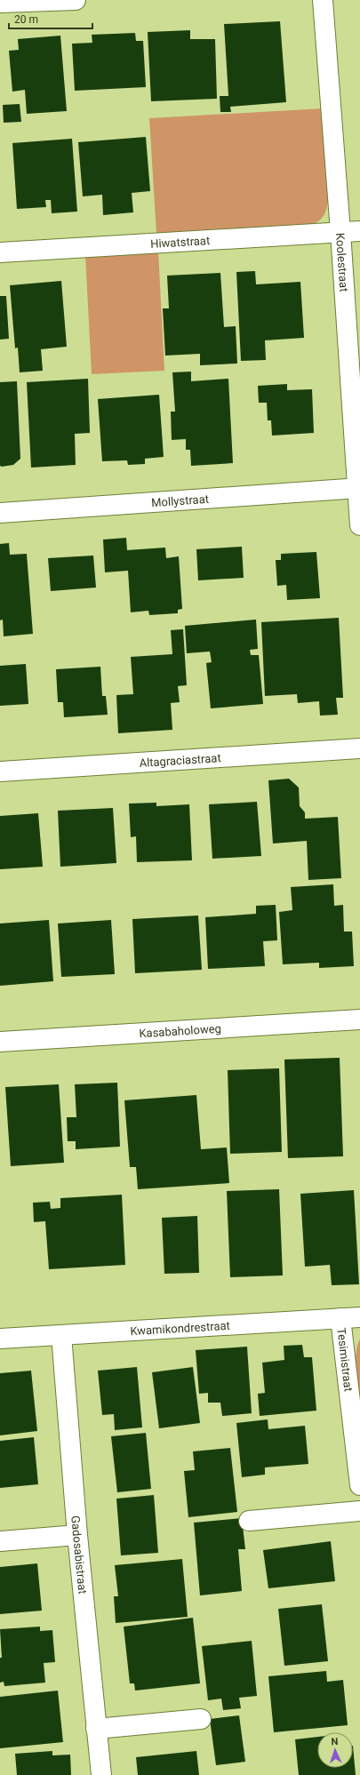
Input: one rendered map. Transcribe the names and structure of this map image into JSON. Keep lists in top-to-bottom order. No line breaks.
{"streets":{"street":["Hiwatstraat","Koolestraat","Mollystraat","Altagraciastraat","Kasabaholoweg","Kwamikondrestraat","Tesimistraat","Gadosabistraat"]},"crossings":[["Hiwatstraat","Koolestraat"],["Koolestraat","Mollystraat"],["Kwamikondrestraat","Tesimistraat"],["Kwamikondrestraat","Gadosabistraat"]],"scale_bar":"20 m","north":"top"}
